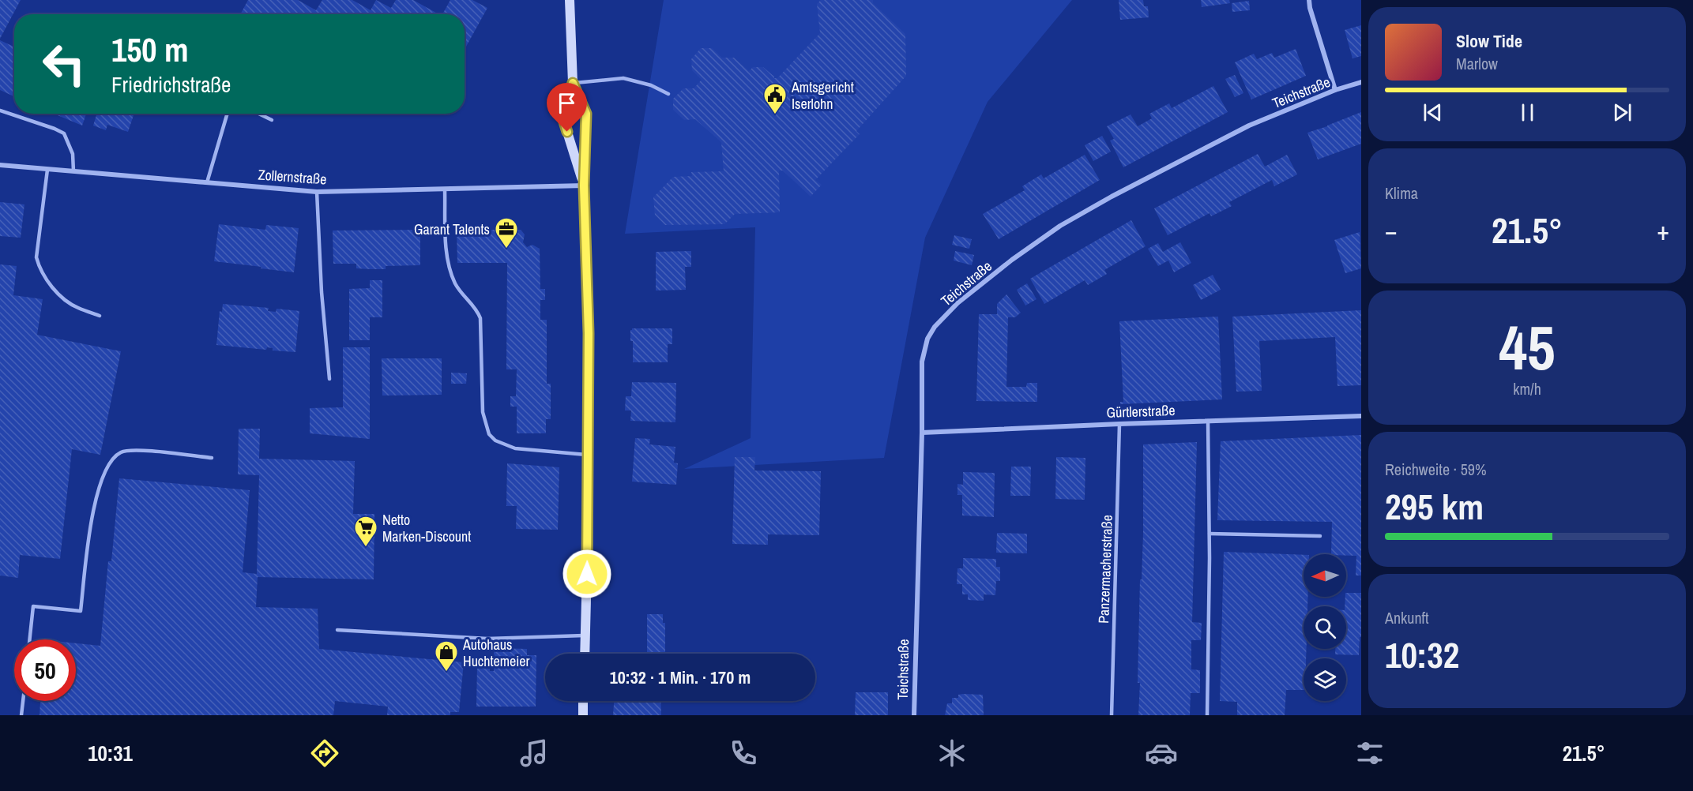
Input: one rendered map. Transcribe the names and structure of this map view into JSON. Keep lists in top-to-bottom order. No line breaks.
{"streets":{"street":["Teichstraße","Zollernstraße","Gürtlerstraße"],"lane":["Panzermacherstraße"]},"crossings":[["Teichstraße","Gürtlerstraße"],["Gürtlerstraße","Panzermacherstraße"]],"places":{"public building":["Amtsgericht Iserlohn"],"office":["Garant Talents"],"supermarket":["Netto Marken-Discount"],"shop":["Autohaus Huchtemeier"]},"north":"left","page":{"turn":["150 m","Friedrichstraße"],"song":["Slow Tide","Marlow"],"tile":["Klima",["45","km/h"],["Reichweite · 59%","295 km"],["Ankunft","10:32"]],"heat":["−","21.5°","+"],"limit":"50","trip":"10:32 · 1 Min. · 170 m","tabs":["10:31","21.5°"]}}
